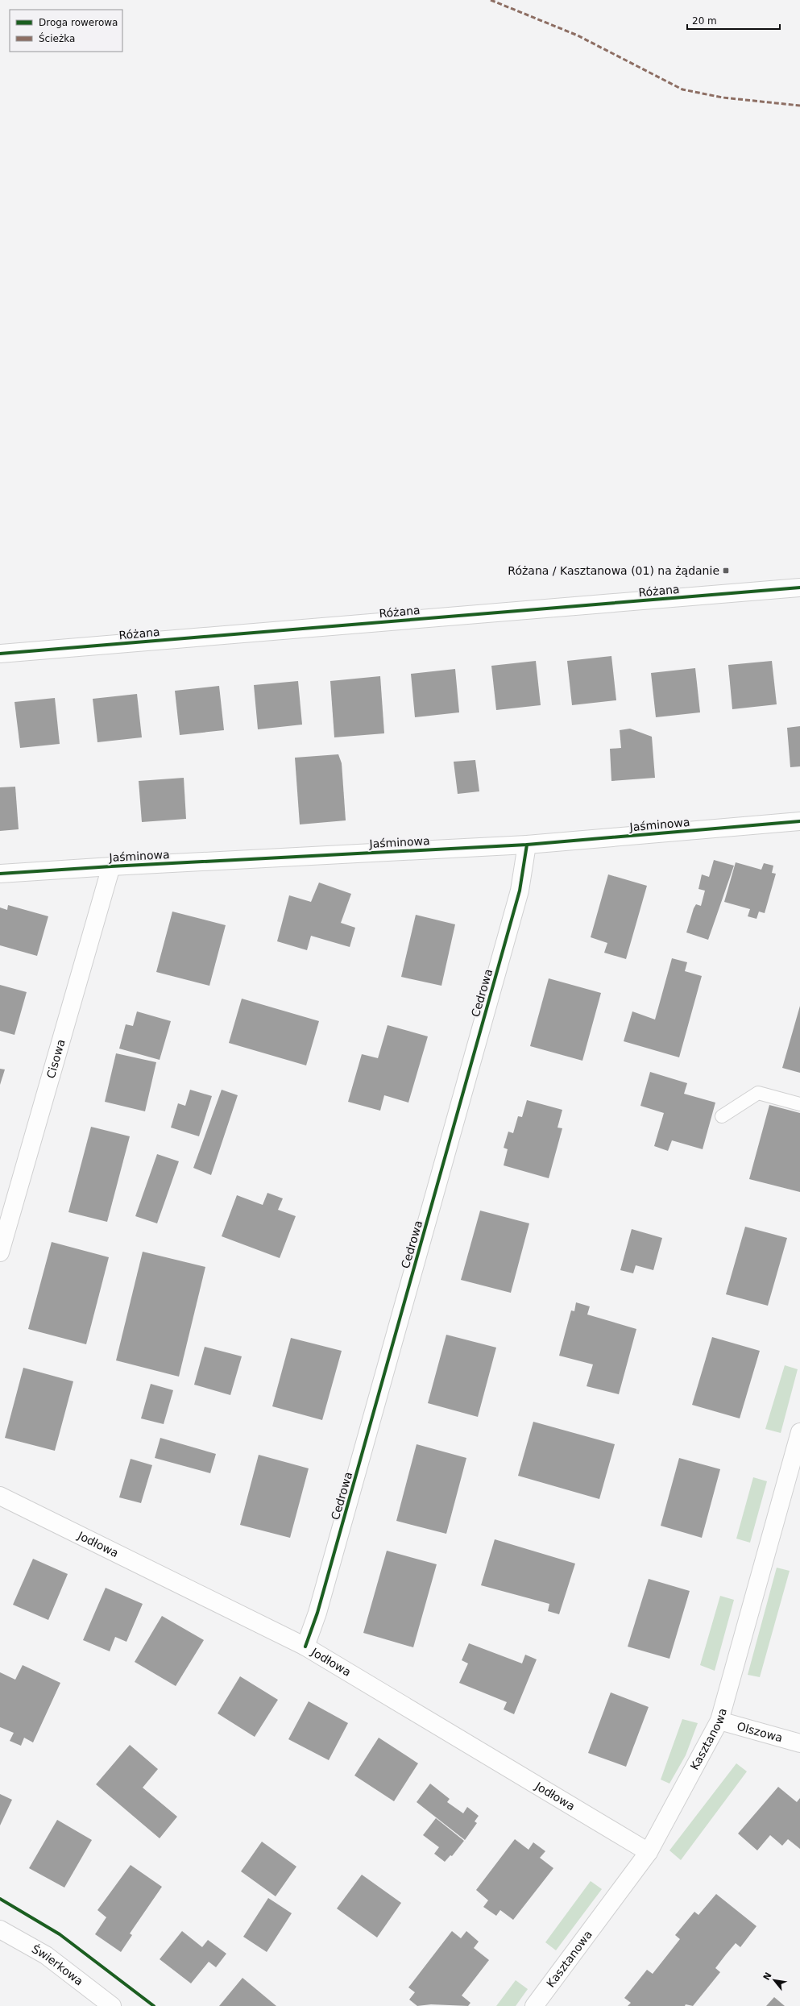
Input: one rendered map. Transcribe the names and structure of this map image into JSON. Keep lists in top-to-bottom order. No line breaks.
{"streets":{"street":["Różana","Jaśminowa","Cedrowa","Cisowa","Jodłowa","Olszowa","Kasztanowa","Świerkowa"]},"crossings":[["Jaśminowa","Cedrowa"],["Jaśminowa","Cisowa"],["Cedrowa","Jodłowa"],["Jodłowa","Kasztanowa"],["Olszowa","Kasztanowa"]],"places":{"transit":["Różana / Kasztanowa (01) na żądanie"]},"legend":["Droga rowerowa","Ścieżka"],"scale_bar":"20 m","north":"top left"}
